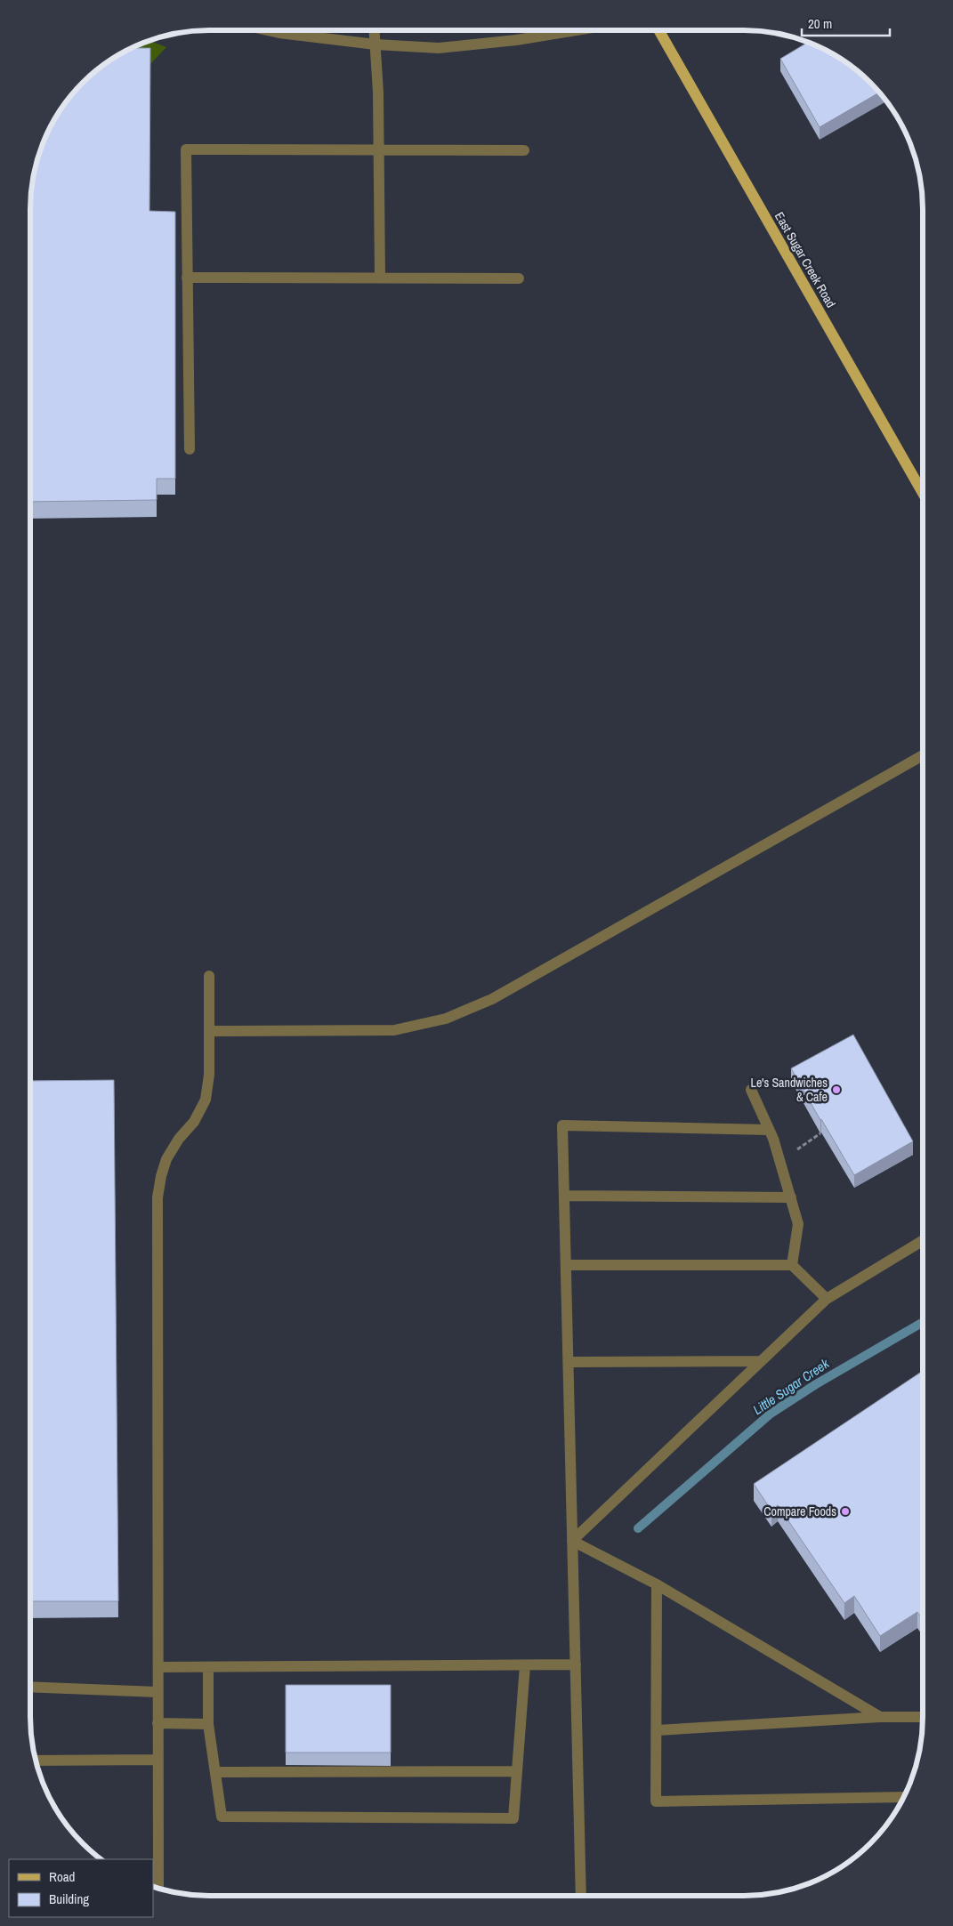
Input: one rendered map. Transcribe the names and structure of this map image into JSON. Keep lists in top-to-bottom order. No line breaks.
{"streets":{"main road":["East Sugar Creek Road"]},"water":["Little Sugar Creek"],"places":["Le's Sandwiches & Cafe","Compare Foods"],"legend":["Road","Building"],"scale_bar":"20 m"}
